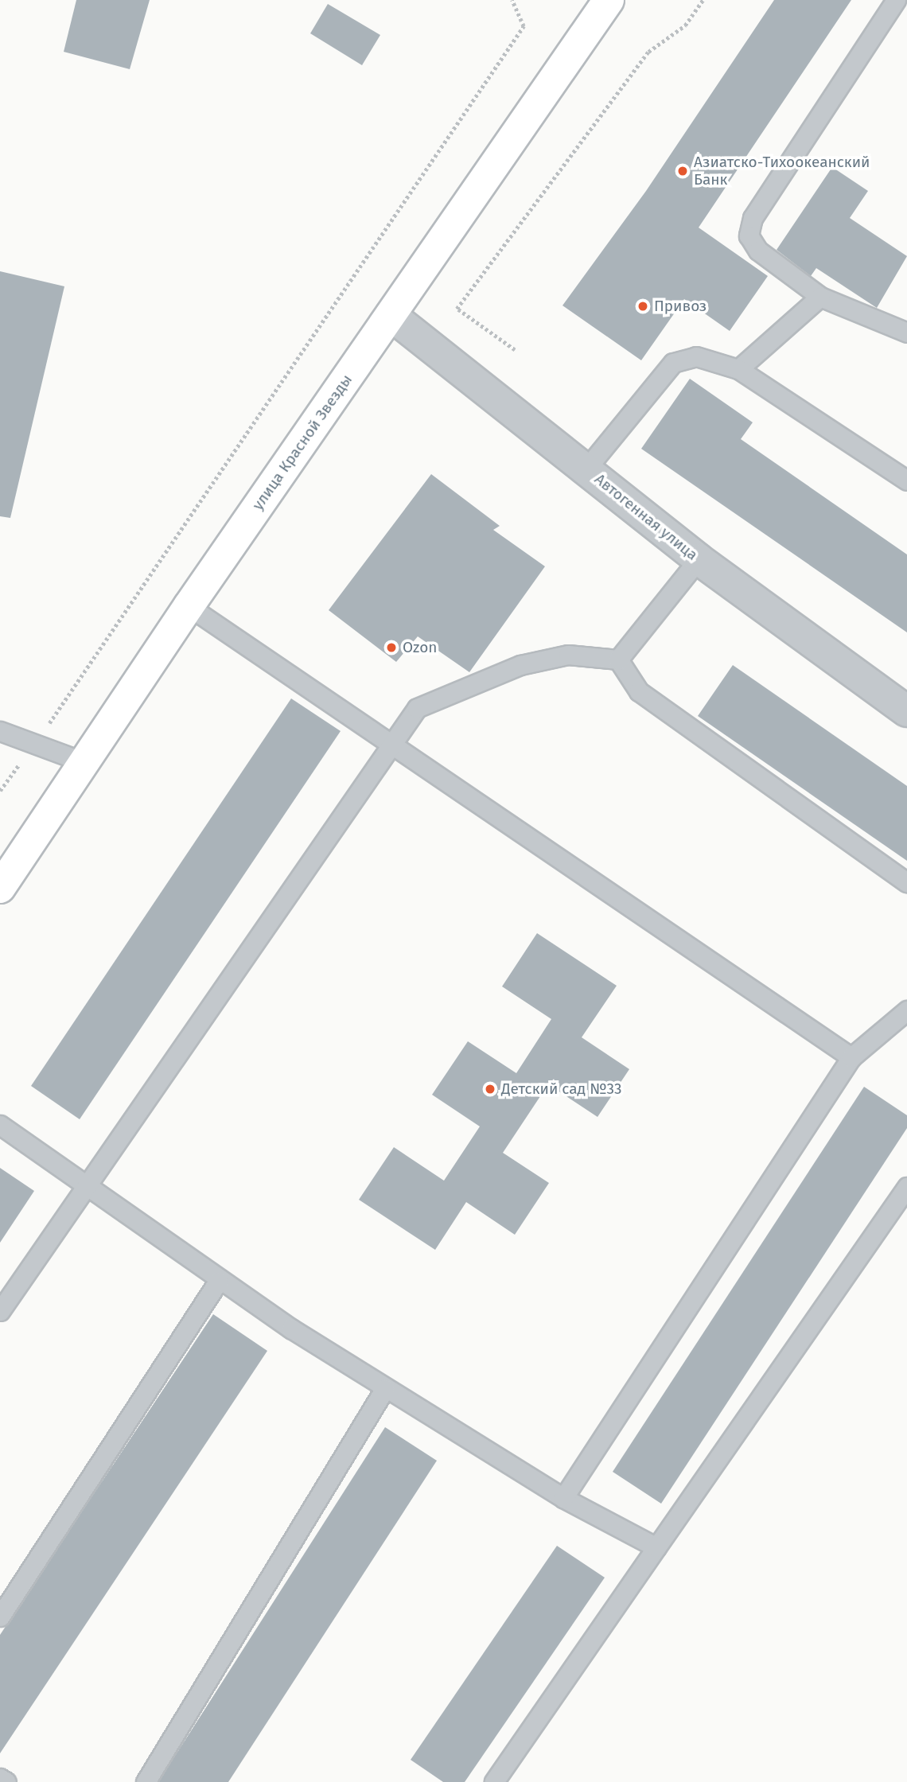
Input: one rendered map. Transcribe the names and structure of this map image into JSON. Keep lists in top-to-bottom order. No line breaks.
{"streets":{"main road":["улица Красной Звезды"],"street":["Автогенная улица"]},"crossings":[["улица Красной Звезды","Автогенная улица"]],"places":["Азиатско-Тихоокеанский Банк","Привоз","Ozon","Детский сад №33"]}
